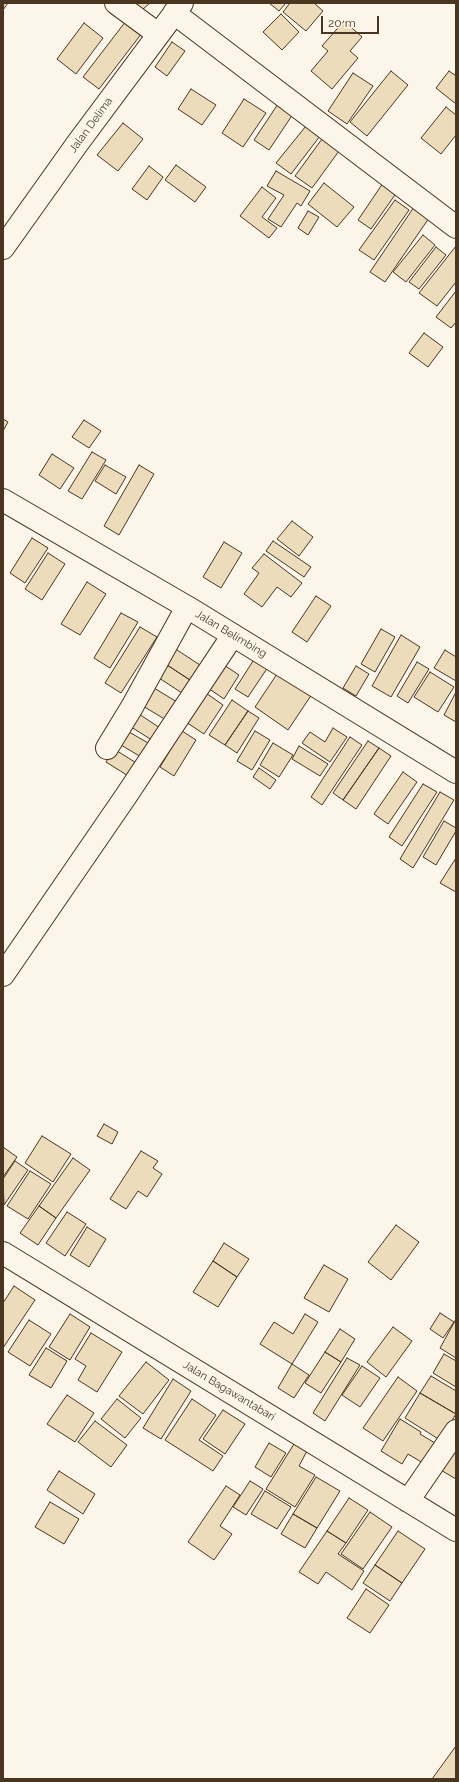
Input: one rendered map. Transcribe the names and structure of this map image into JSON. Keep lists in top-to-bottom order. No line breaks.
{"streets":{"street":["Jalan Delima","Jalan Belimbing","Jalan Bagawantabari"]},"scale_bar":"20 m"}
